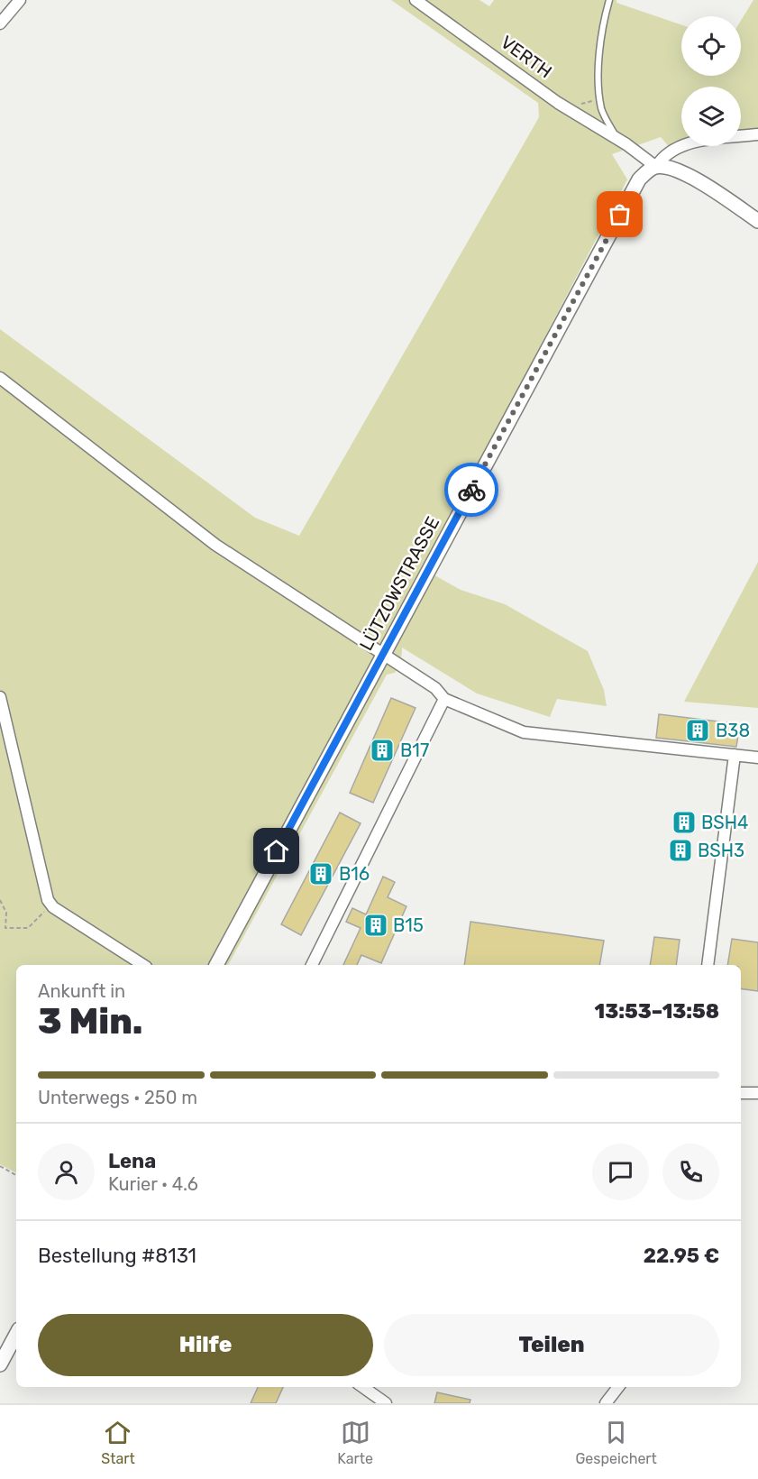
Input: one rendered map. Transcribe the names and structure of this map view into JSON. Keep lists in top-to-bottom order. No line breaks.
{"streets":{"street":["VERTH","LÜTZOWSTRASSE"]},"crossings":[["VERTH","LÜTZOWSTRASSE"]],"places":{"building":["B38","B17","BSH4","BSH3","B16","B15"]},"page":{"heading":["3 Min.","Ankunft in","13:53–13:58"],"panel":["Lena","Kurier · 4.6","Bestellung #8131","22.95 €"],"bar":"Unterwegs · 250 m","buttons":["Hilfe","Teilen"],"tabs":["Start","Karte","Gespeichert"]}}
